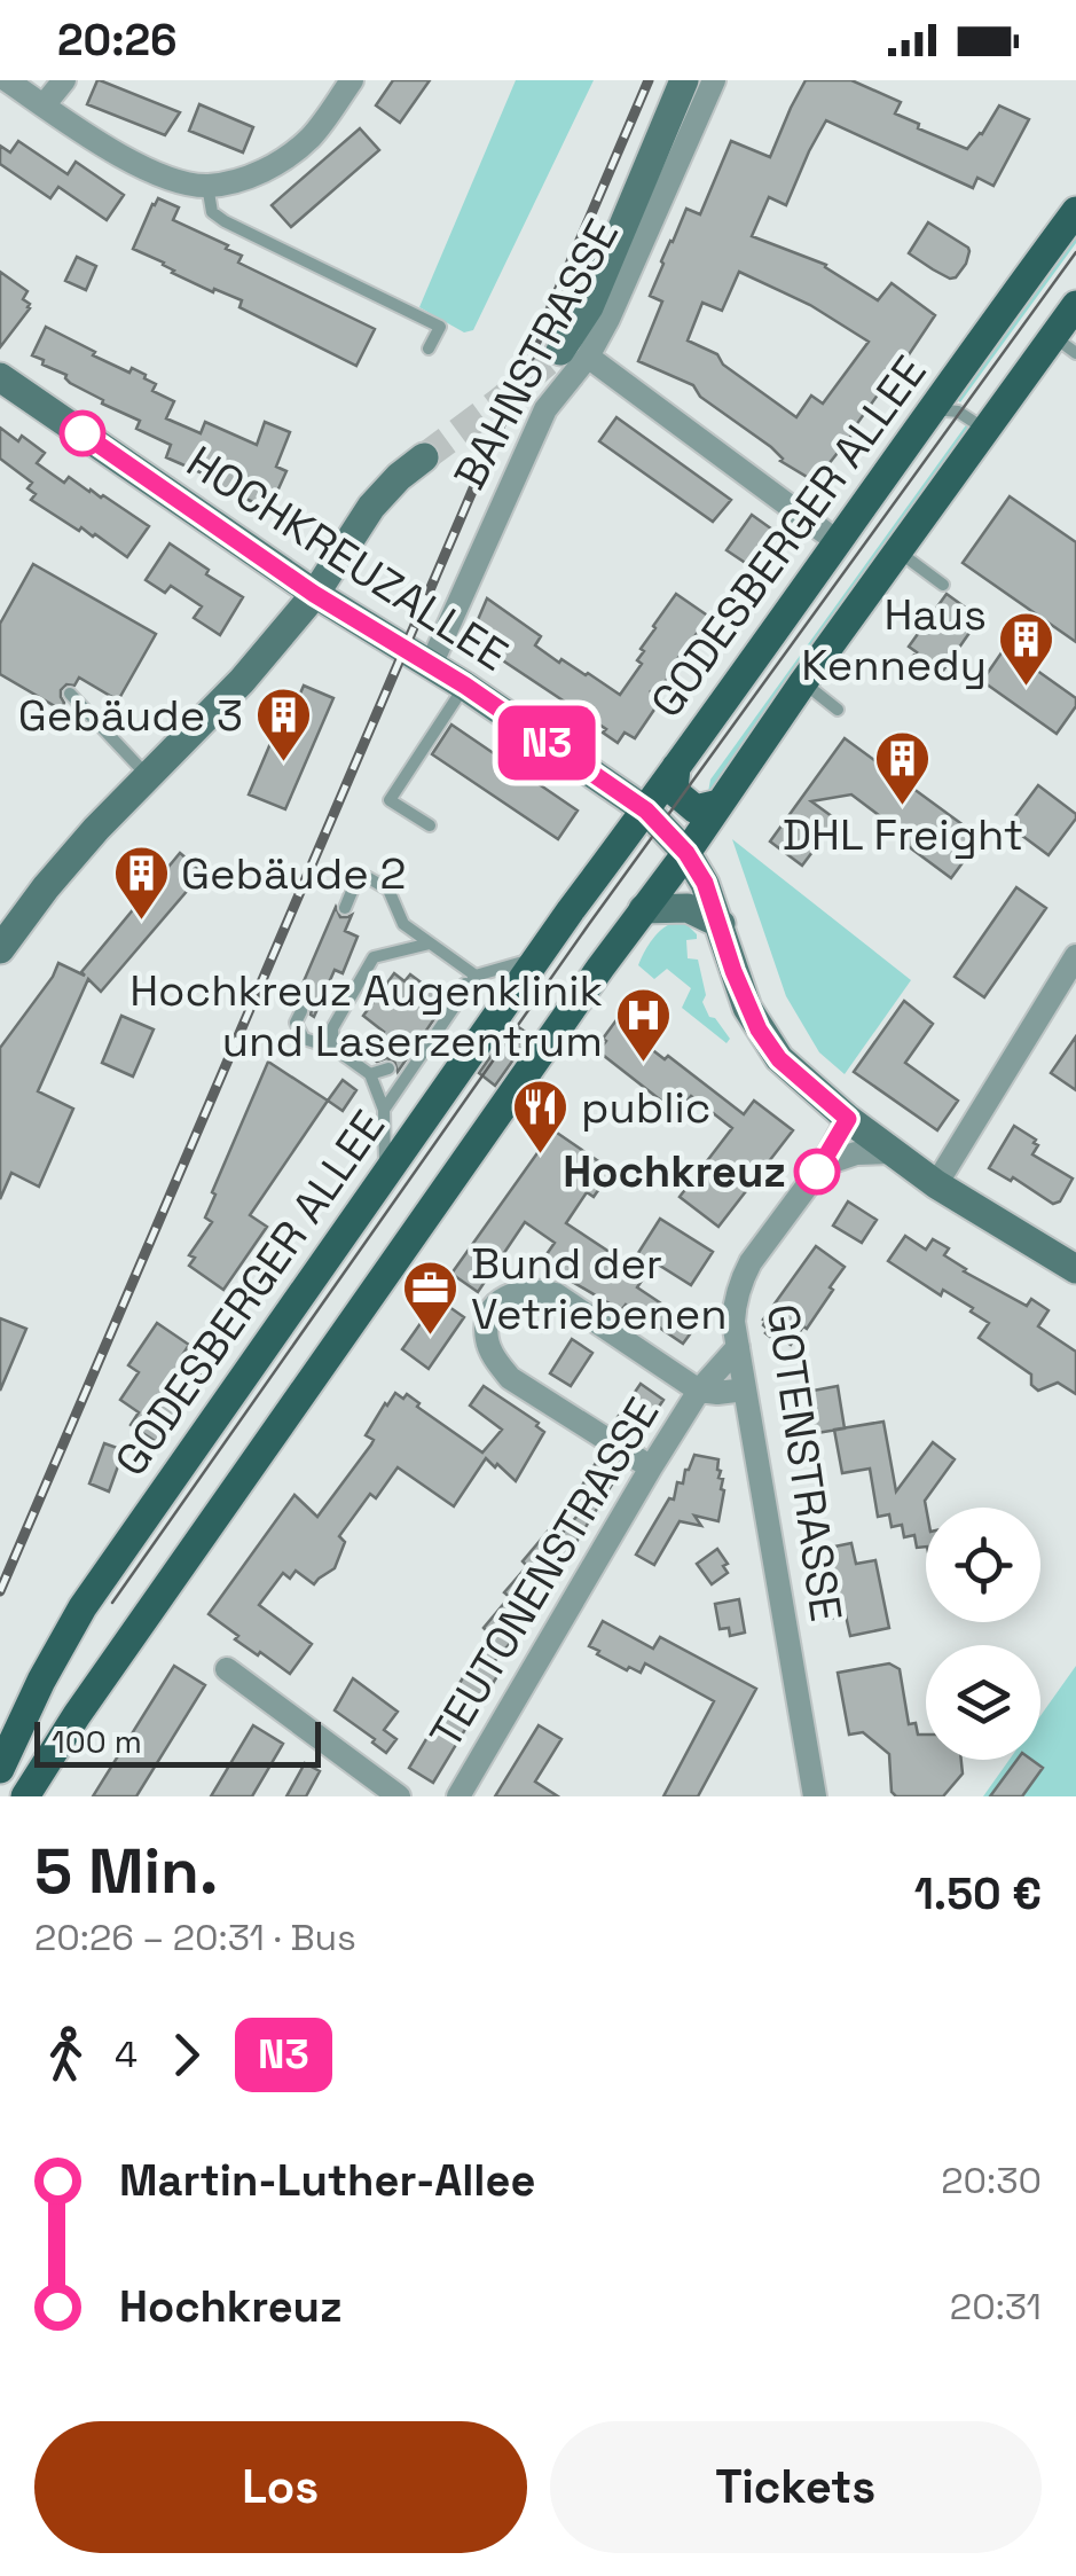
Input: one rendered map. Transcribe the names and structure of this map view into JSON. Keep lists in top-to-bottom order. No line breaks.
{"streets":{"main road":["GODESBERGER ALLEE"],"street":["BAHNSTRASSE","HOCHKREUZALLEE","GOTENSTRASSE","TEUTONENSTRASSE"]},"crossings":[["BAHNSTRASSE","HOCHKREUZALLEE"],["GODESBERGER ALLEE","HOCHKREUZALLEE"],["HOCHKREUZALLEE","GOTENSTRASSE"],["GOTENSTRASSE","TEUTONENSTRASSE"]],"places":{"building":["Haus Kennedy","Gebäude 3","DHL Freight","Gebäude 2"],"hospital":["Hochkreuz Augenklinik und Laserzentrum"],"restaurant":["public"],"other":["Hochkreuz"],"office":["Bund der Vetriebenen"]},"lines":["bus line N3"],"scale_bar":"100 m","page":{"status":"20:26","on_map":"N3","scale":"100 m","heading":["5 Min.","20:26 – 20:31 · Bus","1.50 €"],"legs":["4","N3"],"list":[{"name":"Martin-Luther-Allee","value":"20:30"},{"name":"Hochkreuz","value":"20:31"}],"buttons":["Los","Tickets"]}}
